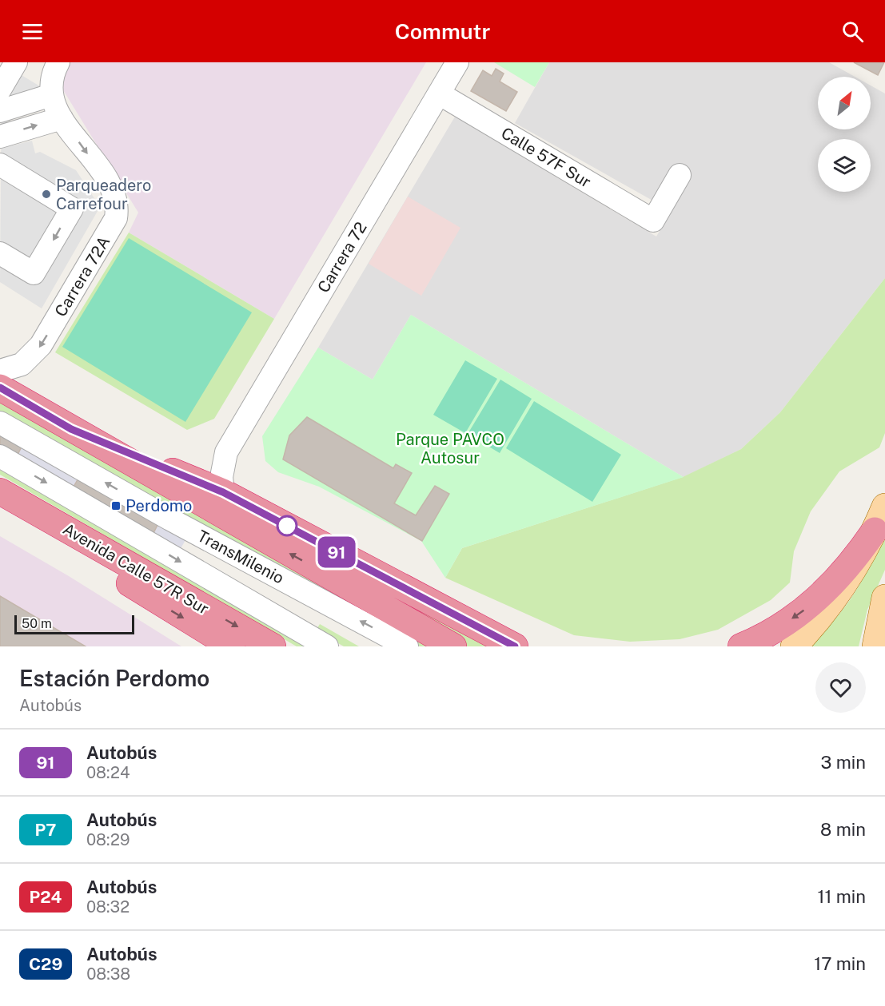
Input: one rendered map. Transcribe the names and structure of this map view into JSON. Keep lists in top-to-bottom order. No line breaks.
{"streets":{"highway":["Avenida Calle 57R Sur"],"street":["Calle 57F Sur","Carrera 72","Carrera 72A","TransMilenio"]},"crossings":[["Calle 57F Sur","Carrera 72"]],"one_way":["Carrera 72A"],"parks":["Parque PAVCO Autosur"],"places":{"other":["Parqueadero Carrefour"],"transit":["Perdomo"]},"lines":["bus line 91"],"scale_bar":"50 m","north":"top right","page":{"header":"Commutr","on_map":"91","scale":"50 m","heading":["Estación Perdomo","Autobús"],"list":[{"mark":"91","name":"Autobús","note":"08:24","value":"3 min"},{"mark":"P7","name":"Autobús","note":"08:29","value":"8 min"},{"mark":"P24","name":"Autobús","note":"08:32","value":"11 min"},{"mark":"C29","name":"Autobús","note":"08:38","value":"17 min"}]}}
